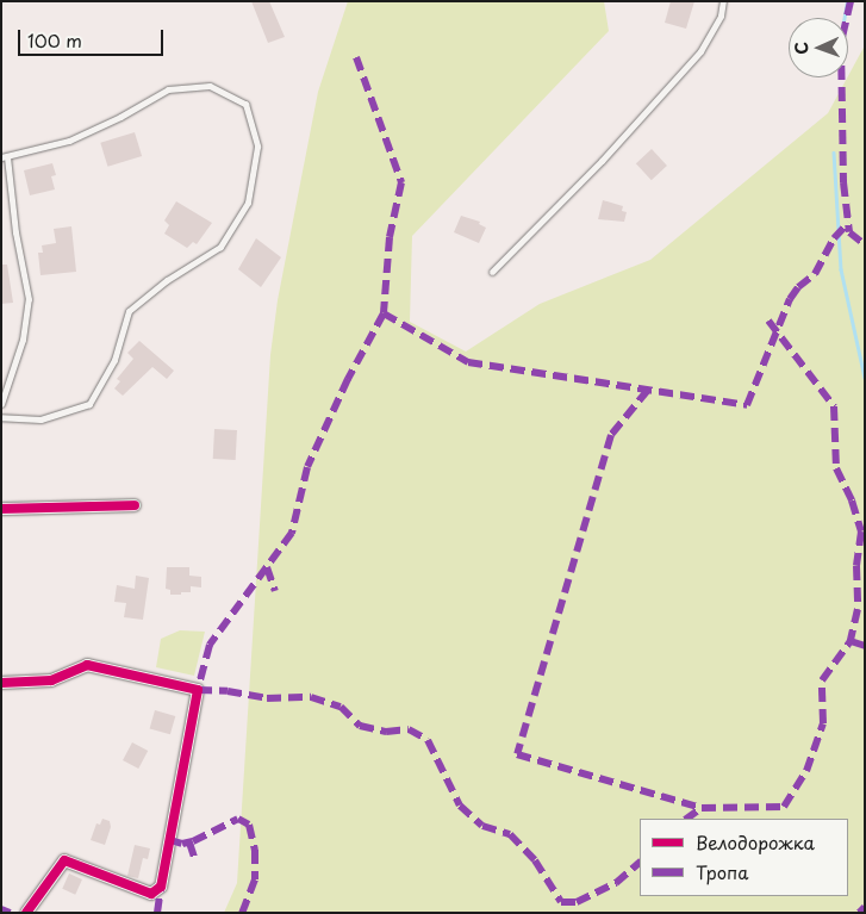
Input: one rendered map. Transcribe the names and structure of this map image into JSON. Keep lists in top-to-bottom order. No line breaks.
{"legend":["Велодорожка","Тропа"],"scale_bar":"100 m","north":"left"}
